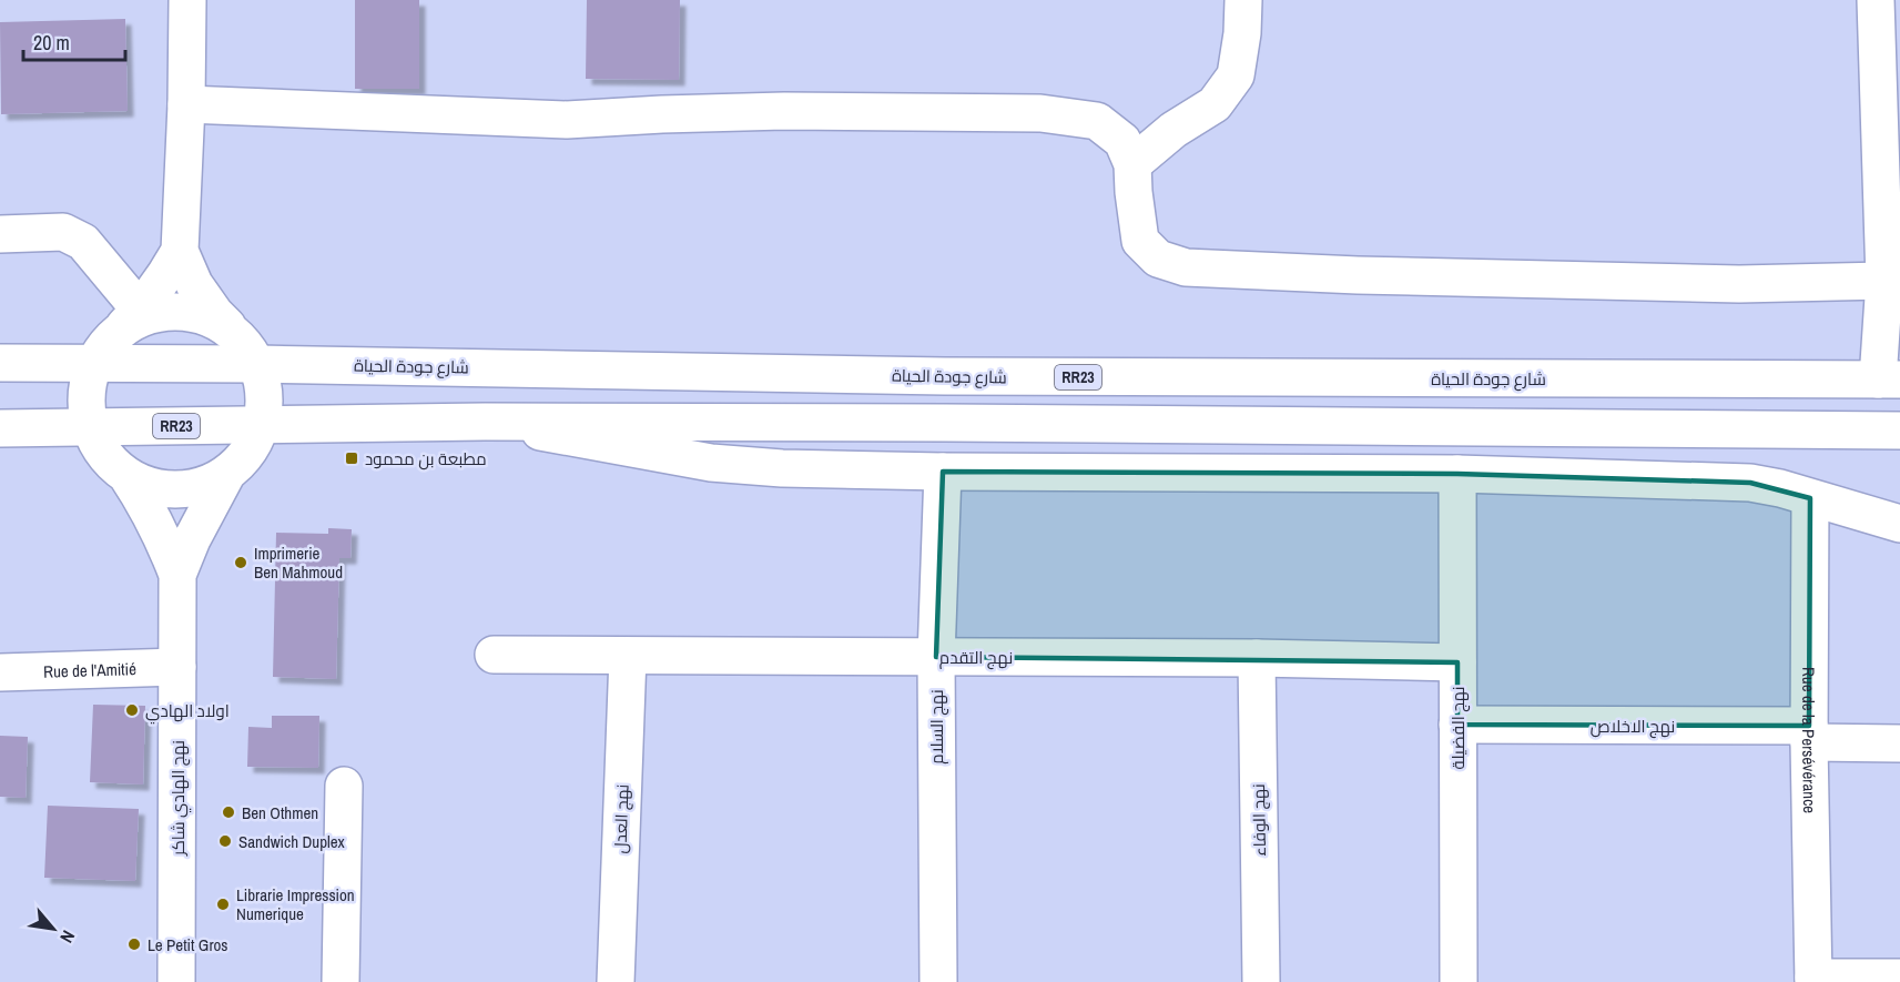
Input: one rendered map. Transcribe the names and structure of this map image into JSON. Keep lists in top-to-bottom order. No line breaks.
{"streets":{"main road":["شارع جودة الحياة","RR23","نهج التقدم","Rue de l'Amitié","نهج الاخلاص","نهج السلام","نهج الفضيلة","Rue de la Persévérance","نهج الهادي شاكر","نهج العدل","نهج الوفاء"]},"crossings":[["نهج التقدم","نهج السلام"],["نهج التقدم","نهج الفضيلة"],["نهج التقدم","نهج العدل"],["نهج التقدم","نهج الوفاء"],["Rue de l'Amitié","نهج الهادي شاكر"],["نهج الاخلاص","نهج الفضيلة"],["نهج الاخلاص","Rue de la Persévérance"]],"places":{"transit":["مطبعة بن محمود"],"other":["Imprimerie Ben Mahmoud","اولاد الهادي","Ben Othmen","Sandwich Duplex","Librarie Impression Numerique","Le Petit Gros"]},"scale_bar":"20 m","north":"bottom right"}
